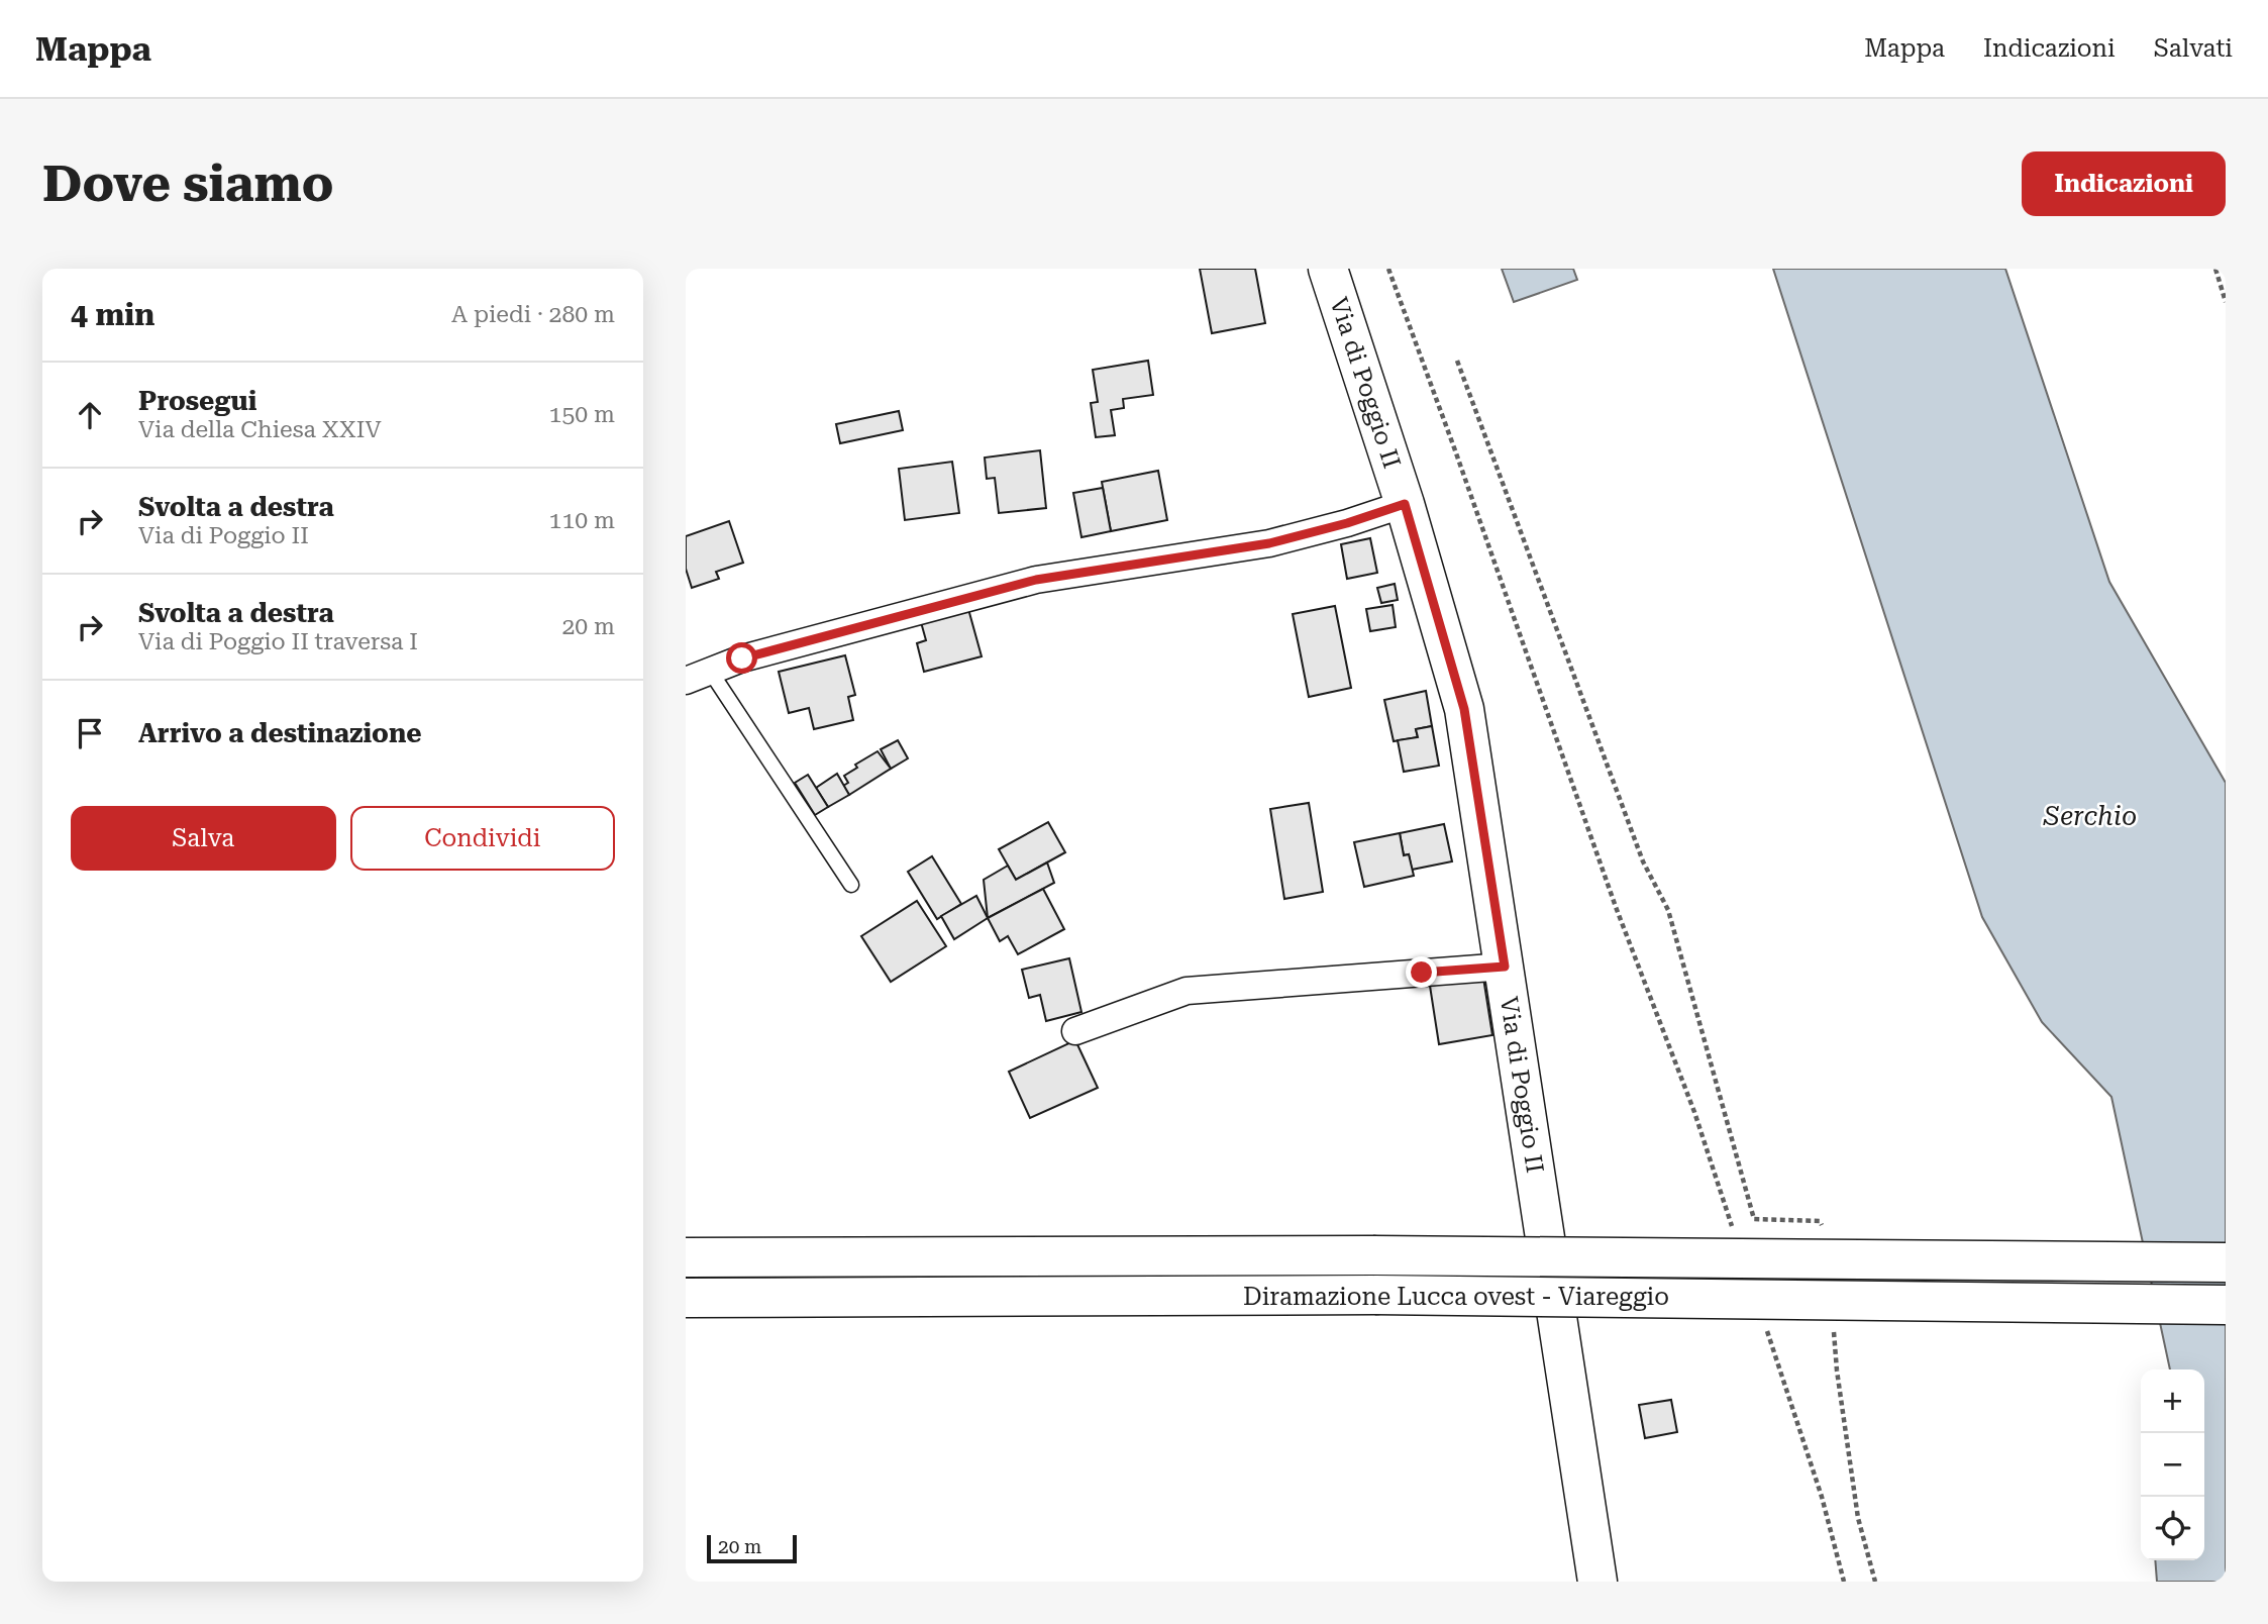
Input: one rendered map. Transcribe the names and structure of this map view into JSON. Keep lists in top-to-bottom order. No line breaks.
{"streets":{"main road":["Via di Poggio II","Diramazione Lucca ovest - Viareggio"]},"water":["Serchio"],"scale_bar":"20 m","page":{"header":"Mappa","nav":["Mappa","Indicazioni","Salvati"],"buttons":["Indicazioni",["Salva","Condividi"]],"title":"Dove siamo","heading":["4 min","A piedi · 280 m"],"list":[["Prosegui","Via della Chiesa XXIV","150 m"],["Svolta a destra","Via di Poggio II","110 m"],["Svolta a destra","Via di Poggio II traversa I","20 m"],"Arrivo a destinazione"],"map_buttons":["+","−"],"scale":"20 m"}}
